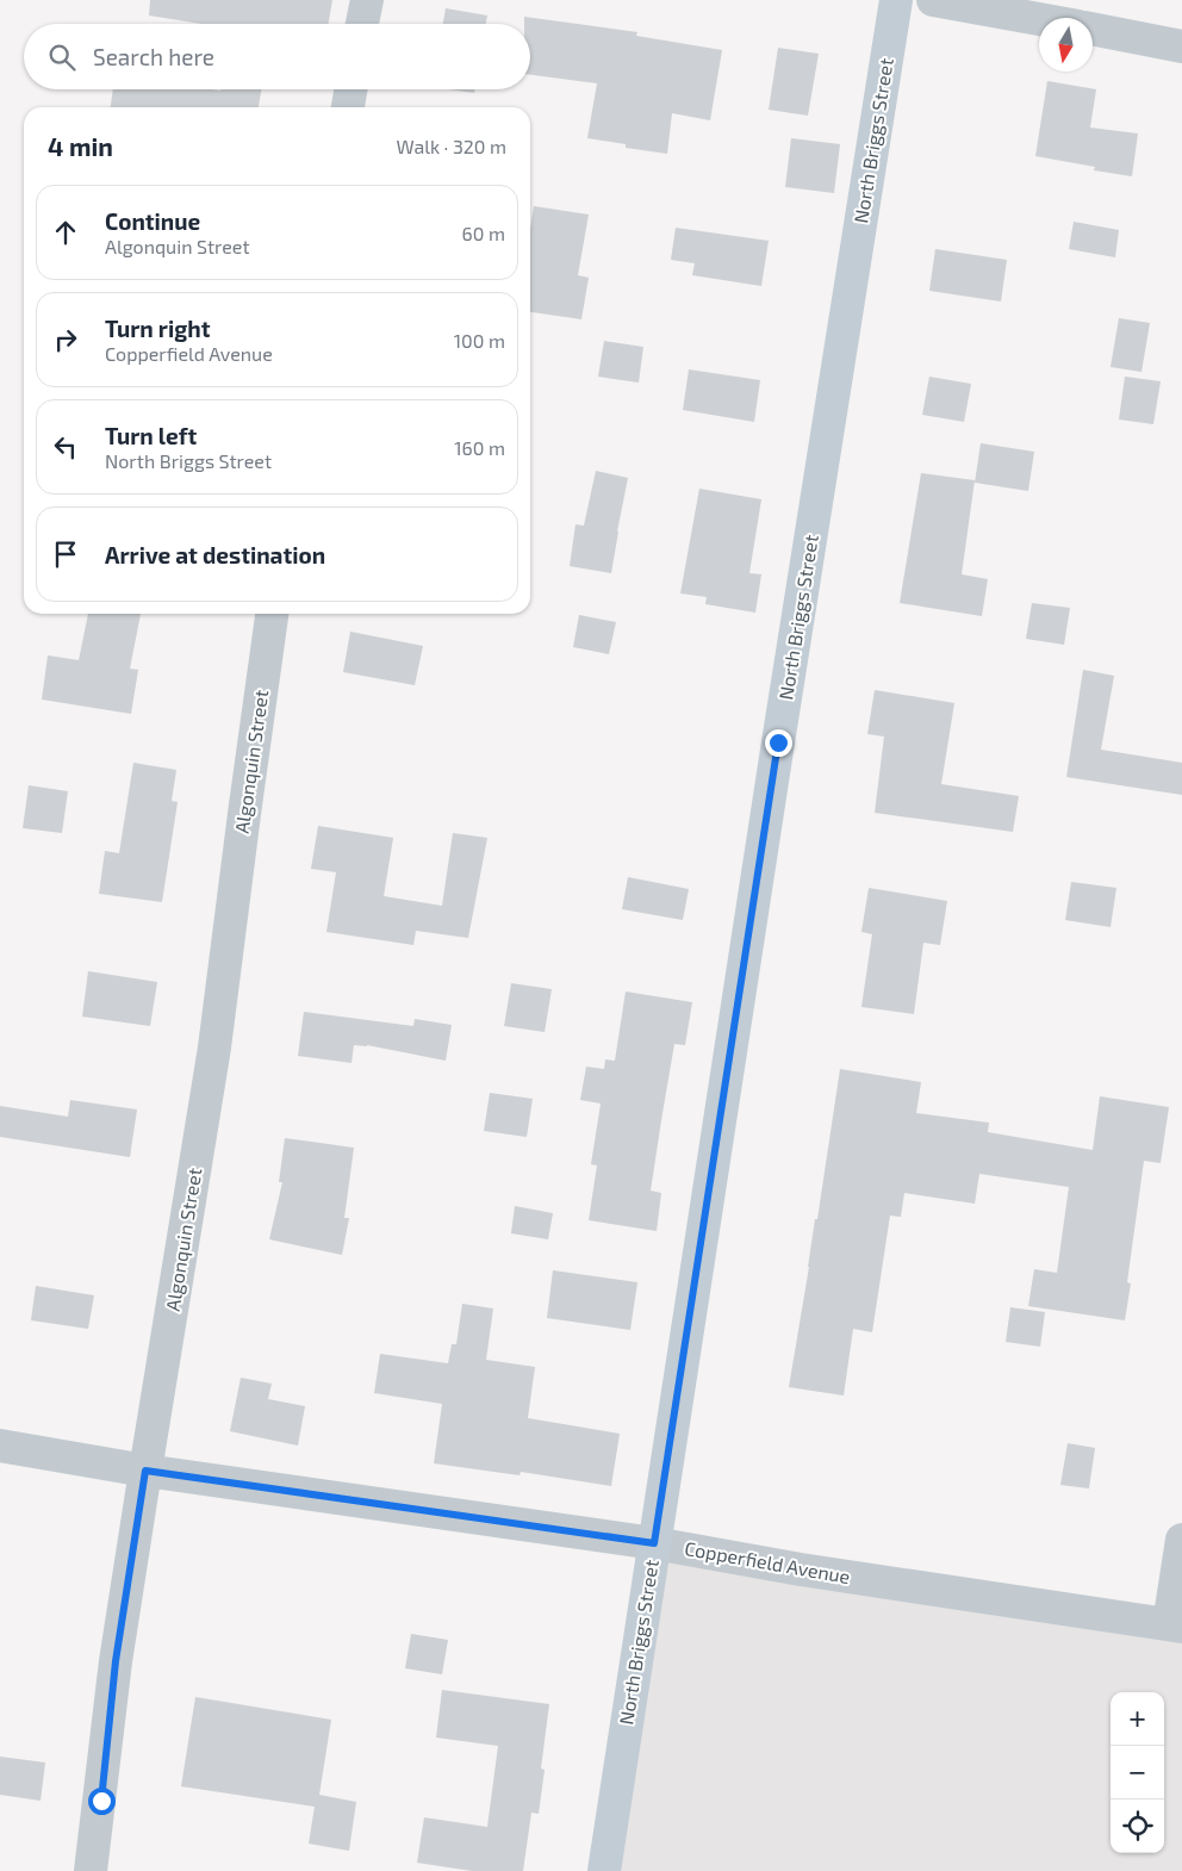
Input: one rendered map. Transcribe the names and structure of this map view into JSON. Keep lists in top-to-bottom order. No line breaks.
{"streets":{"street":["North Briggs Street","Algonquin Street","Copperfield Avenue"]},"crossings":[["North Briggs Street","Copperfield Avenue"],["Algonquin Street","Copperfield Avenue"]],"north":"bottom","page":{"search":"Search here","heading":["4 min","Walk · 320 m"],"list":[["Continue","Algonquin Street","60 m"],["Turn right","Copperfield Avenue","100 m"],["Turn left","North Briggs Street","160 m"],"Arrive at destination"],"map_buttons":["+","−"]}}
